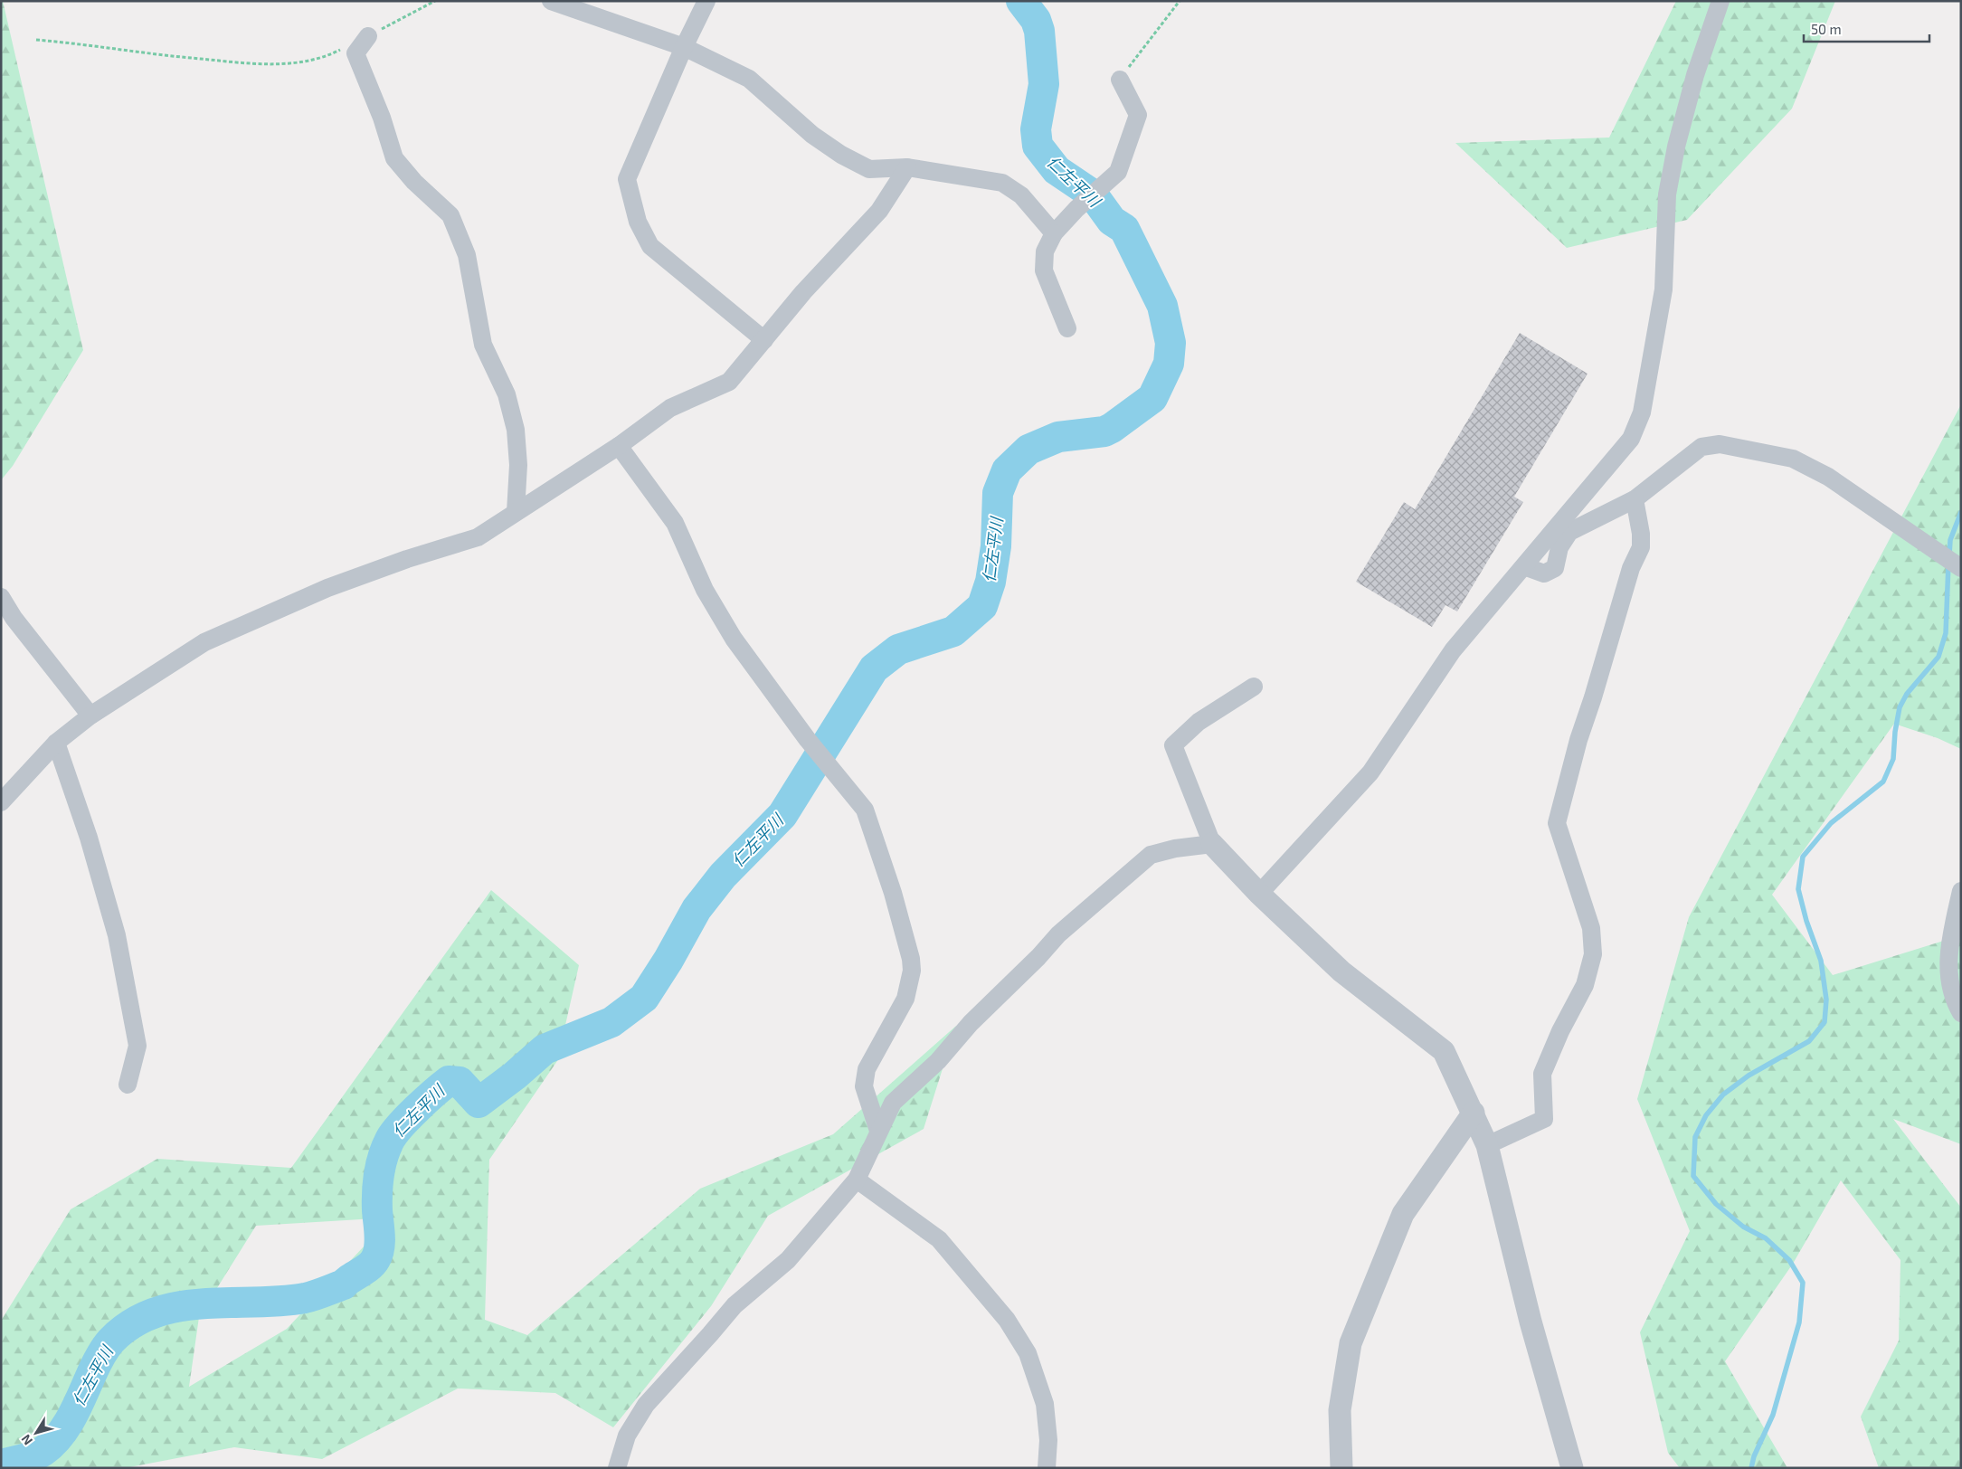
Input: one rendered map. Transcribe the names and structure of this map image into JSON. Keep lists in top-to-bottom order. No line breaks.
{"water":["仁左平川"],"scale_bar":"50 m","north":"bottom left"}
